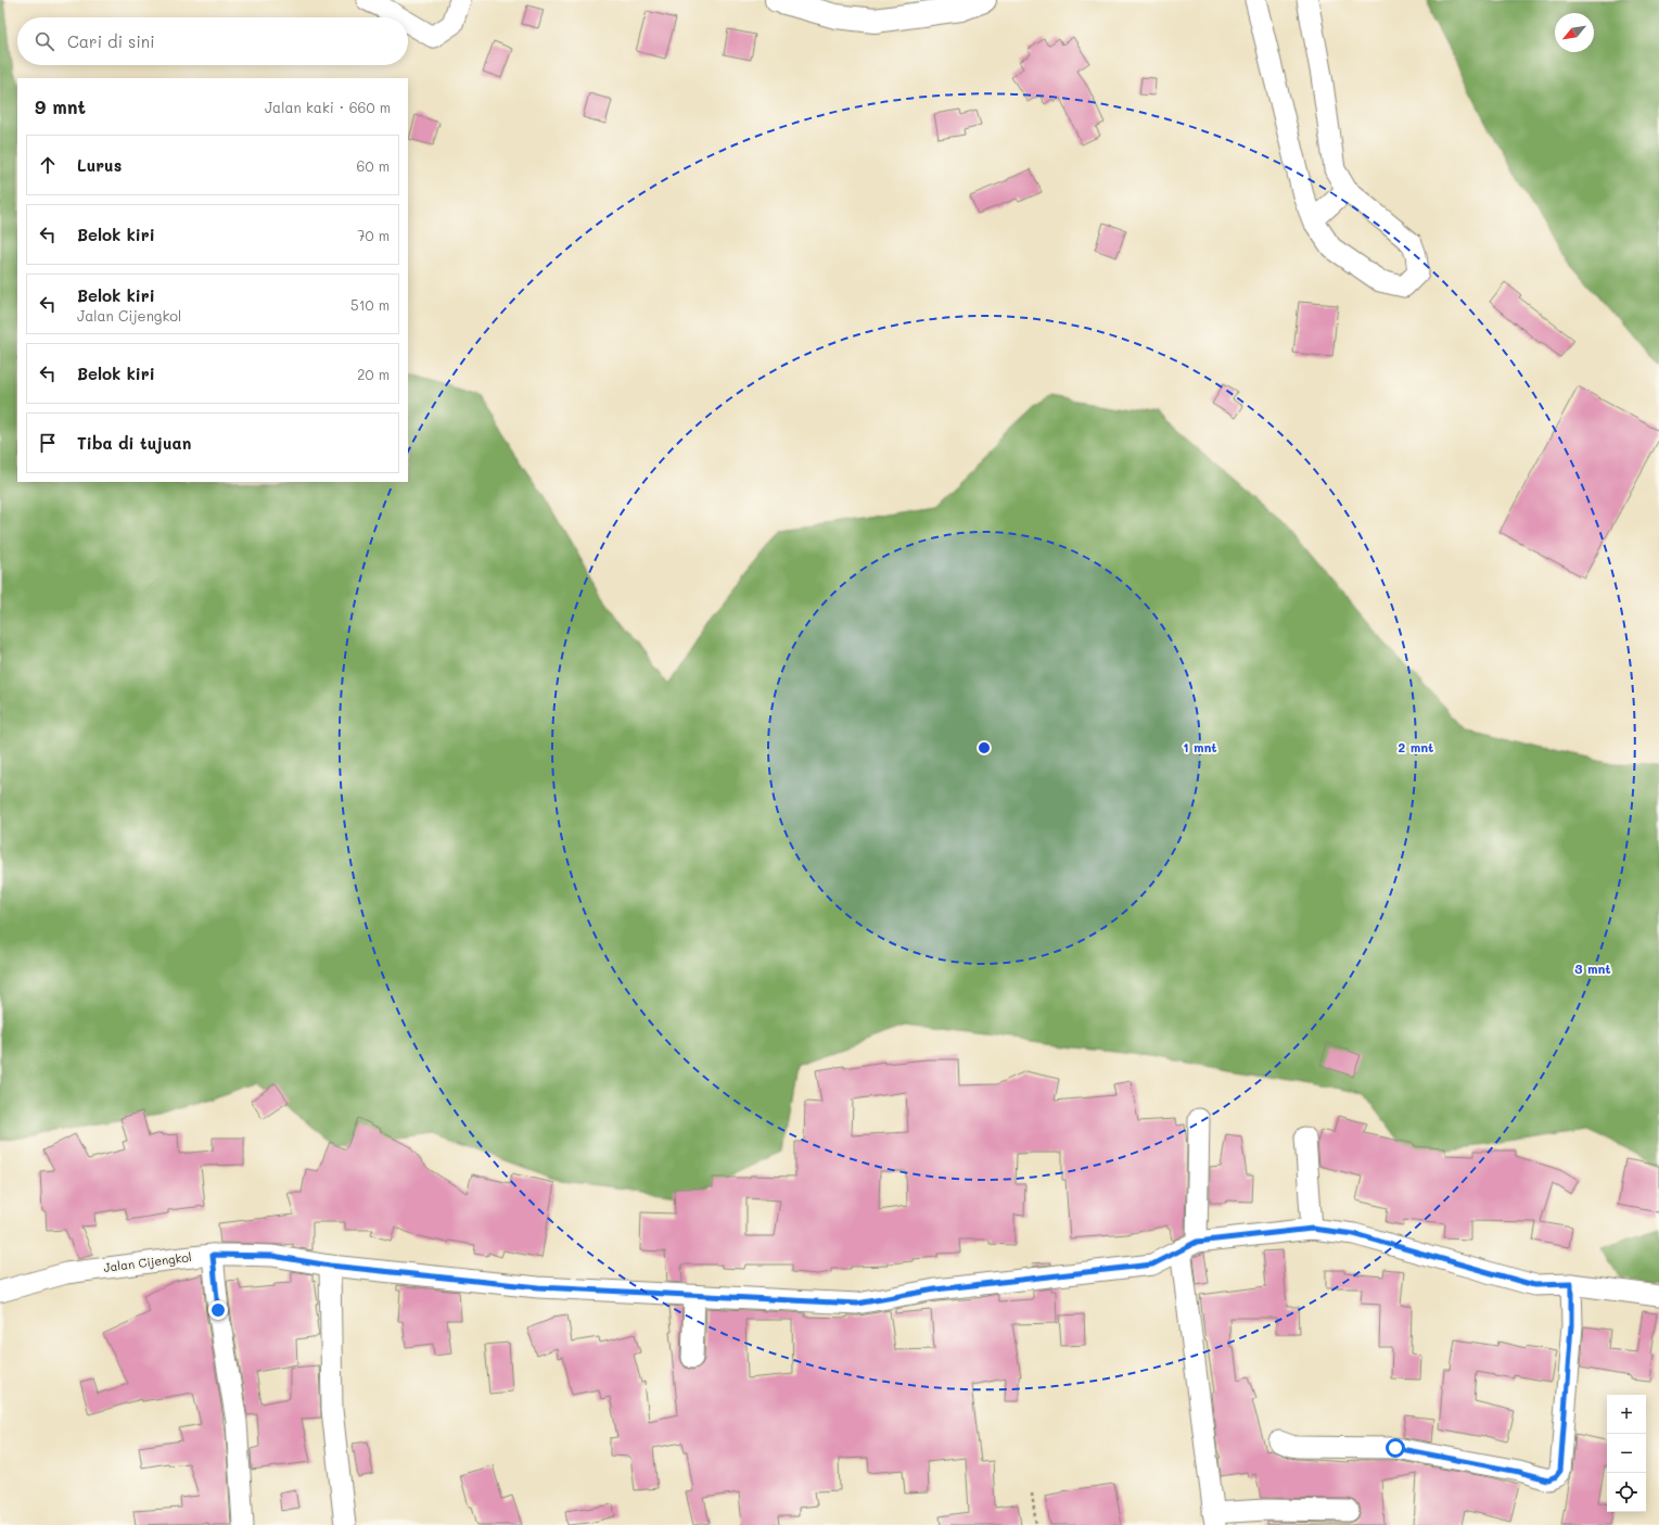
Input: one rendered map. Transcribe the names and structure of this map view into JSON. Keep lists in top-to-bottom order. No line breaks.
{"streets":{"street":["Jalan Cijengkol"]},"north":"bottom left","page":{"search":"Cari di sini","heading":["9 mnt","Jalan kaki · 660 m"],"list":[["Lurus","60 m"],["Belok kiri","70 m"],["Belok kiri","Jalan Cijengkol","510 m"],["Belok kiri","20 m"],"Tiba di tujuan"],"map_buttons":["+","−"]},"rings":["1 mnt","2 mnt","3 mnt"]}
